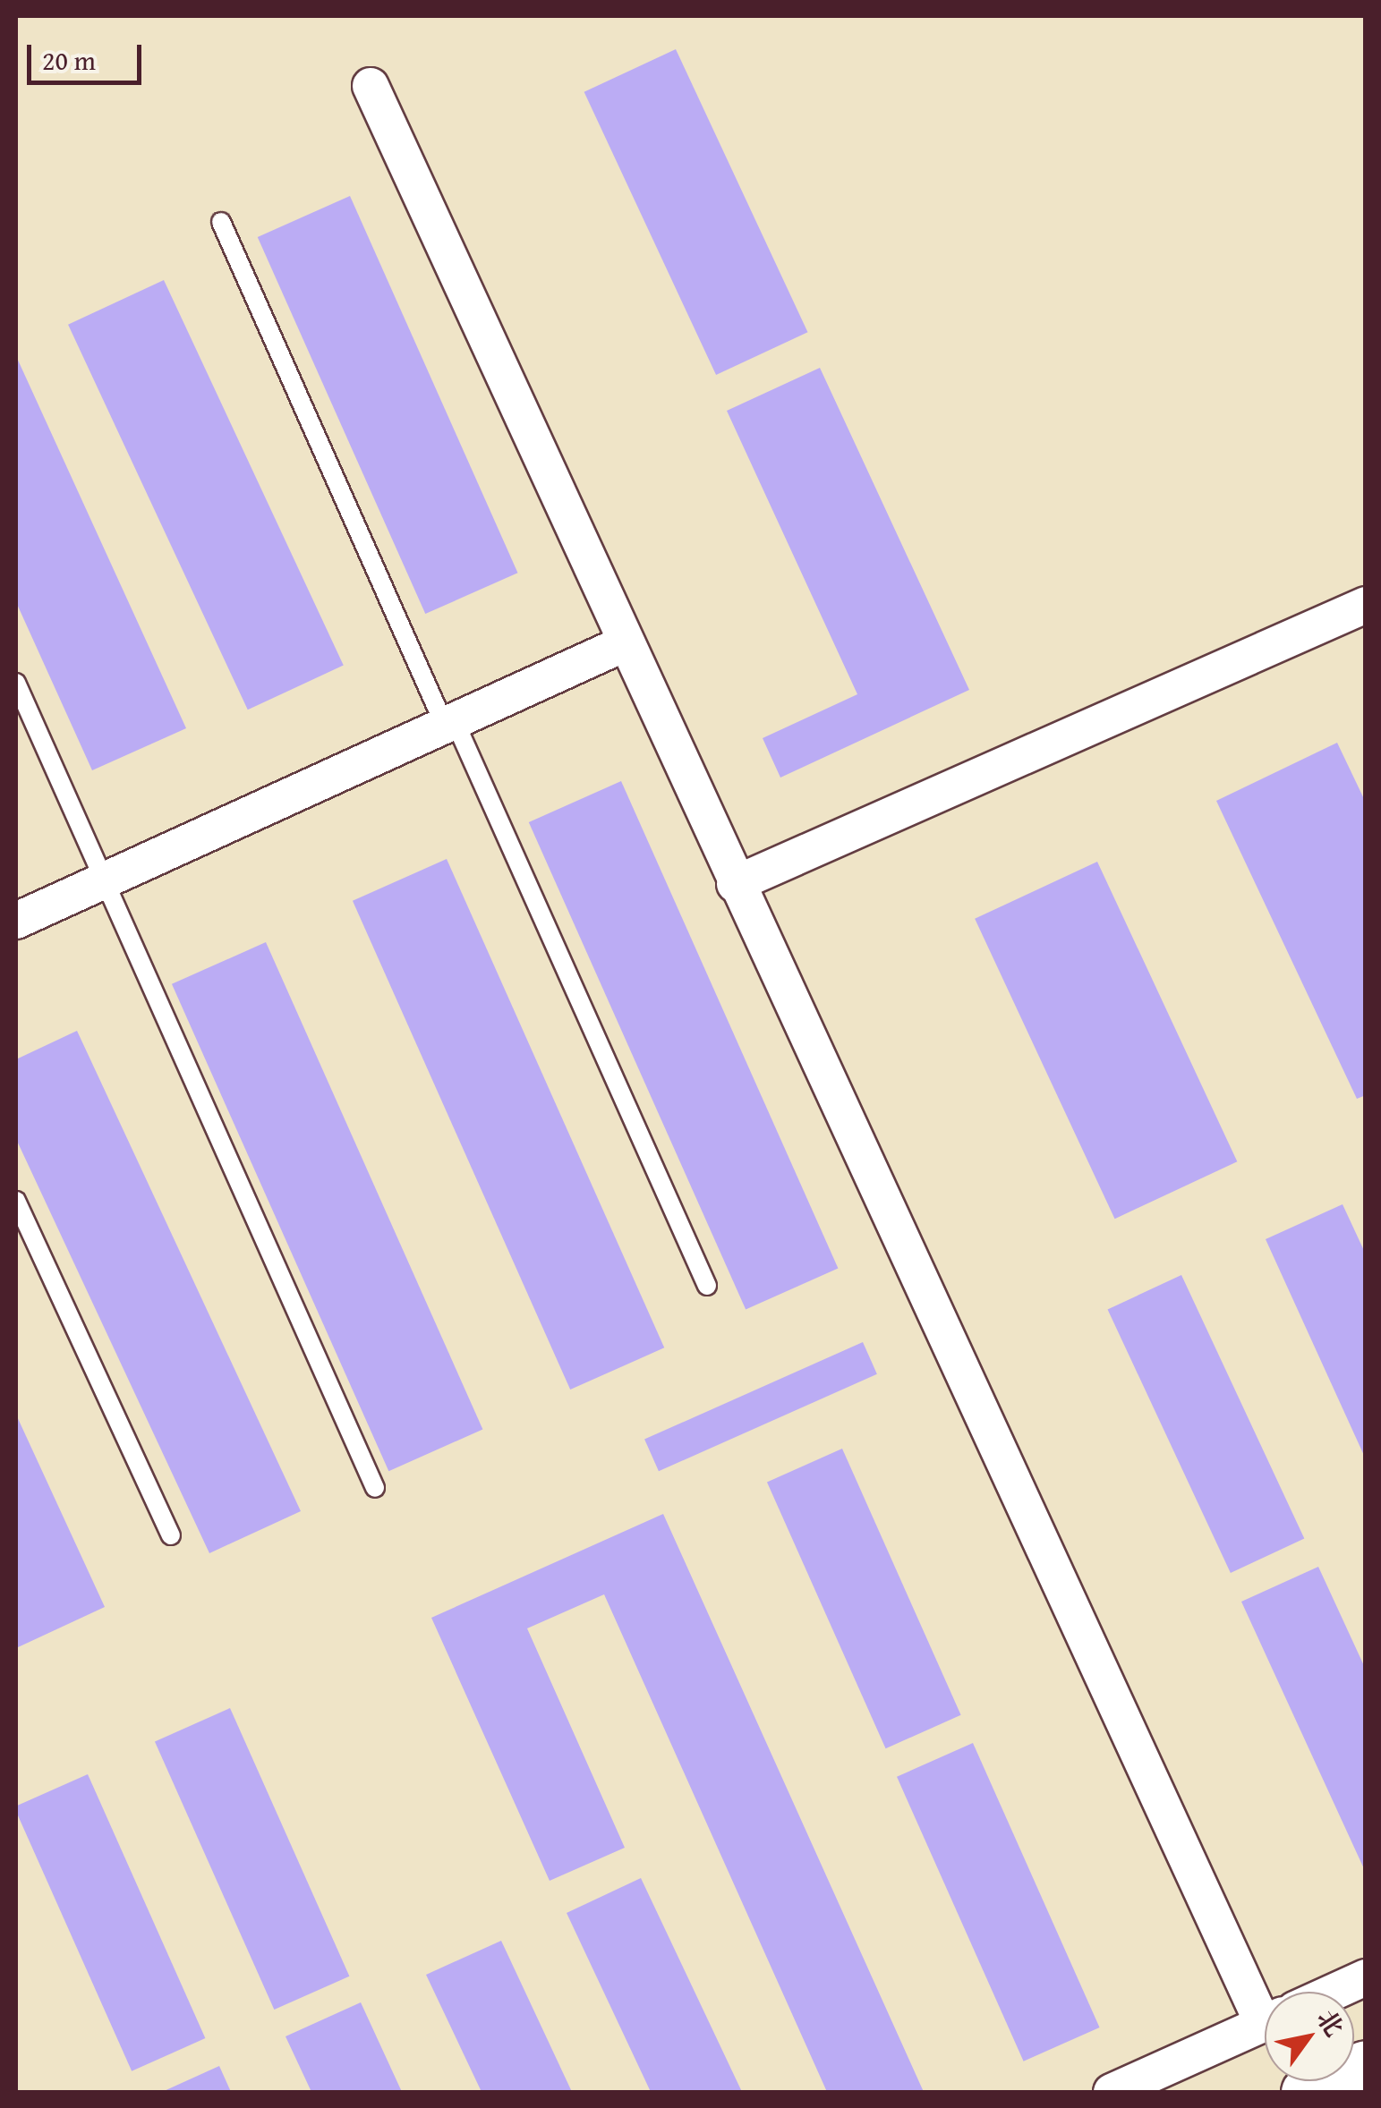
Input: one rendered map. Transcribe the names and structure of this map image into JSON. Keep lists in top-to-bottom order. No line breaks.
{"scale_bar":"20 m","north":"top right"}
